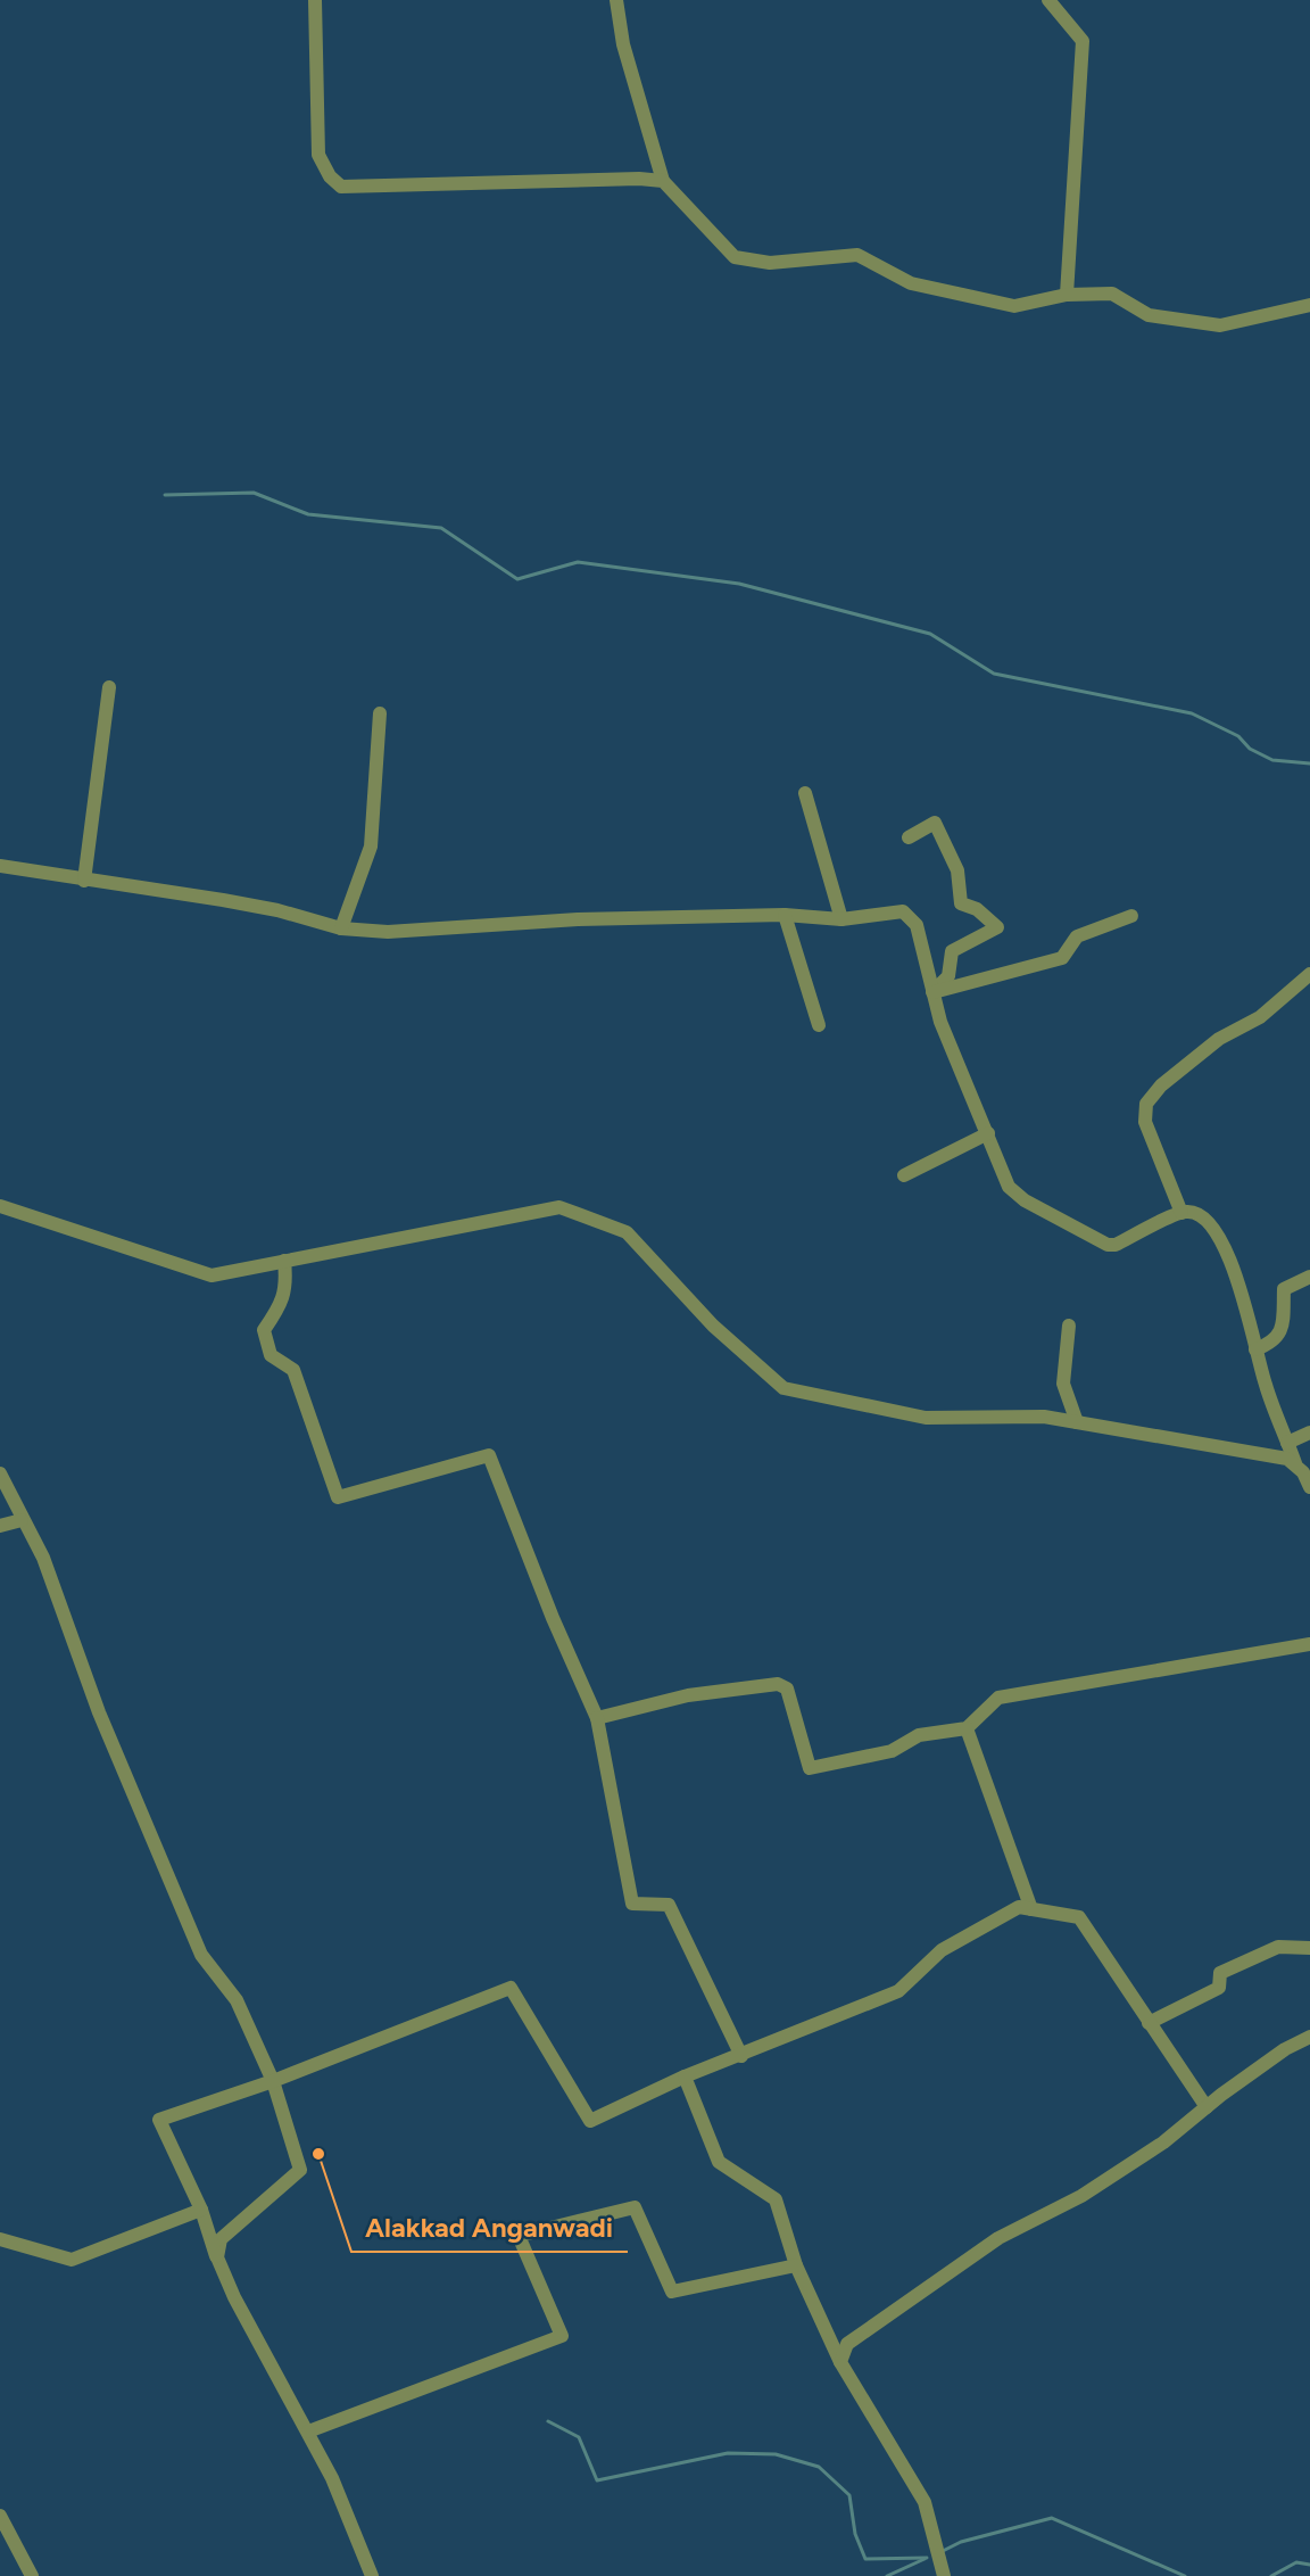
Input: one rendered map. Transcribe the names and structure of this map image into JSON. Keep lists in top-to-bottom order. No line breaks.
{"places":["Alakkad Anganwadi"]}
